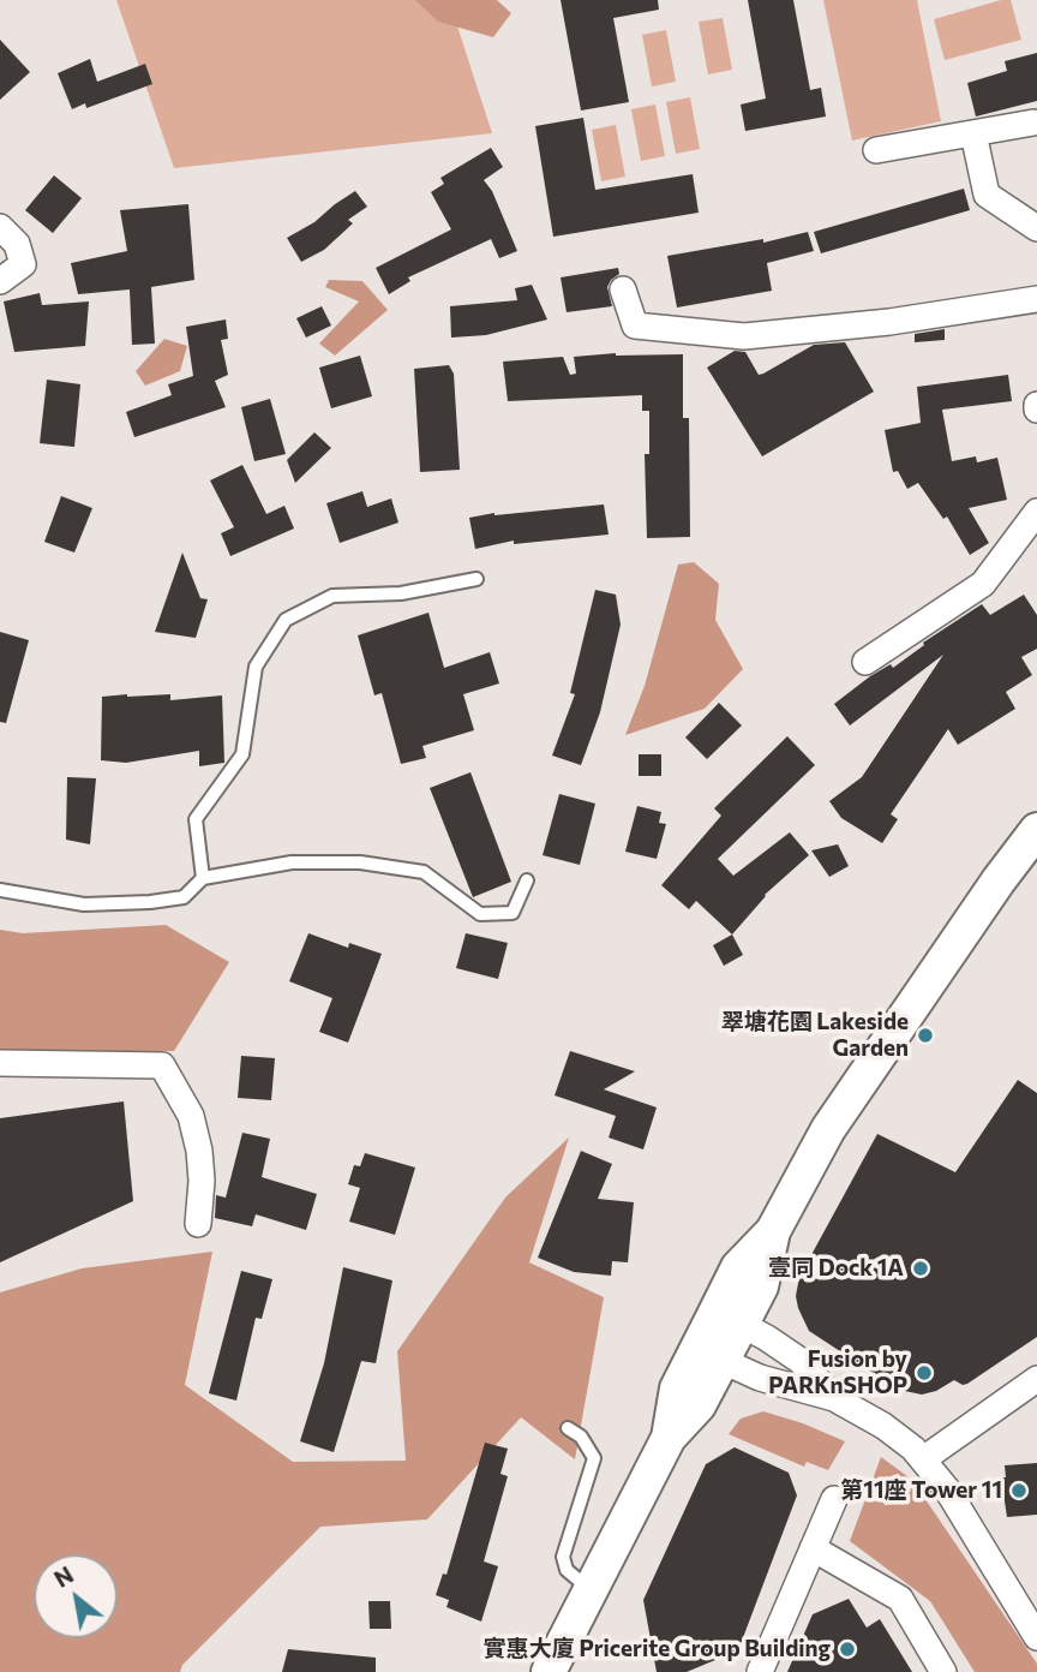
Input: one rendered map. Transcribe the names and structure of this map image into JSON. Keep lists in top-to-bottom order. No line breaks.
{"places":["翠塘花園 Lakeside Garden","壹同 Dock 1A","Fusion by PARKnSHOP","第11座 Tower 11","實惠大廈 Pricerite Group Building"],"north":"top left"}
